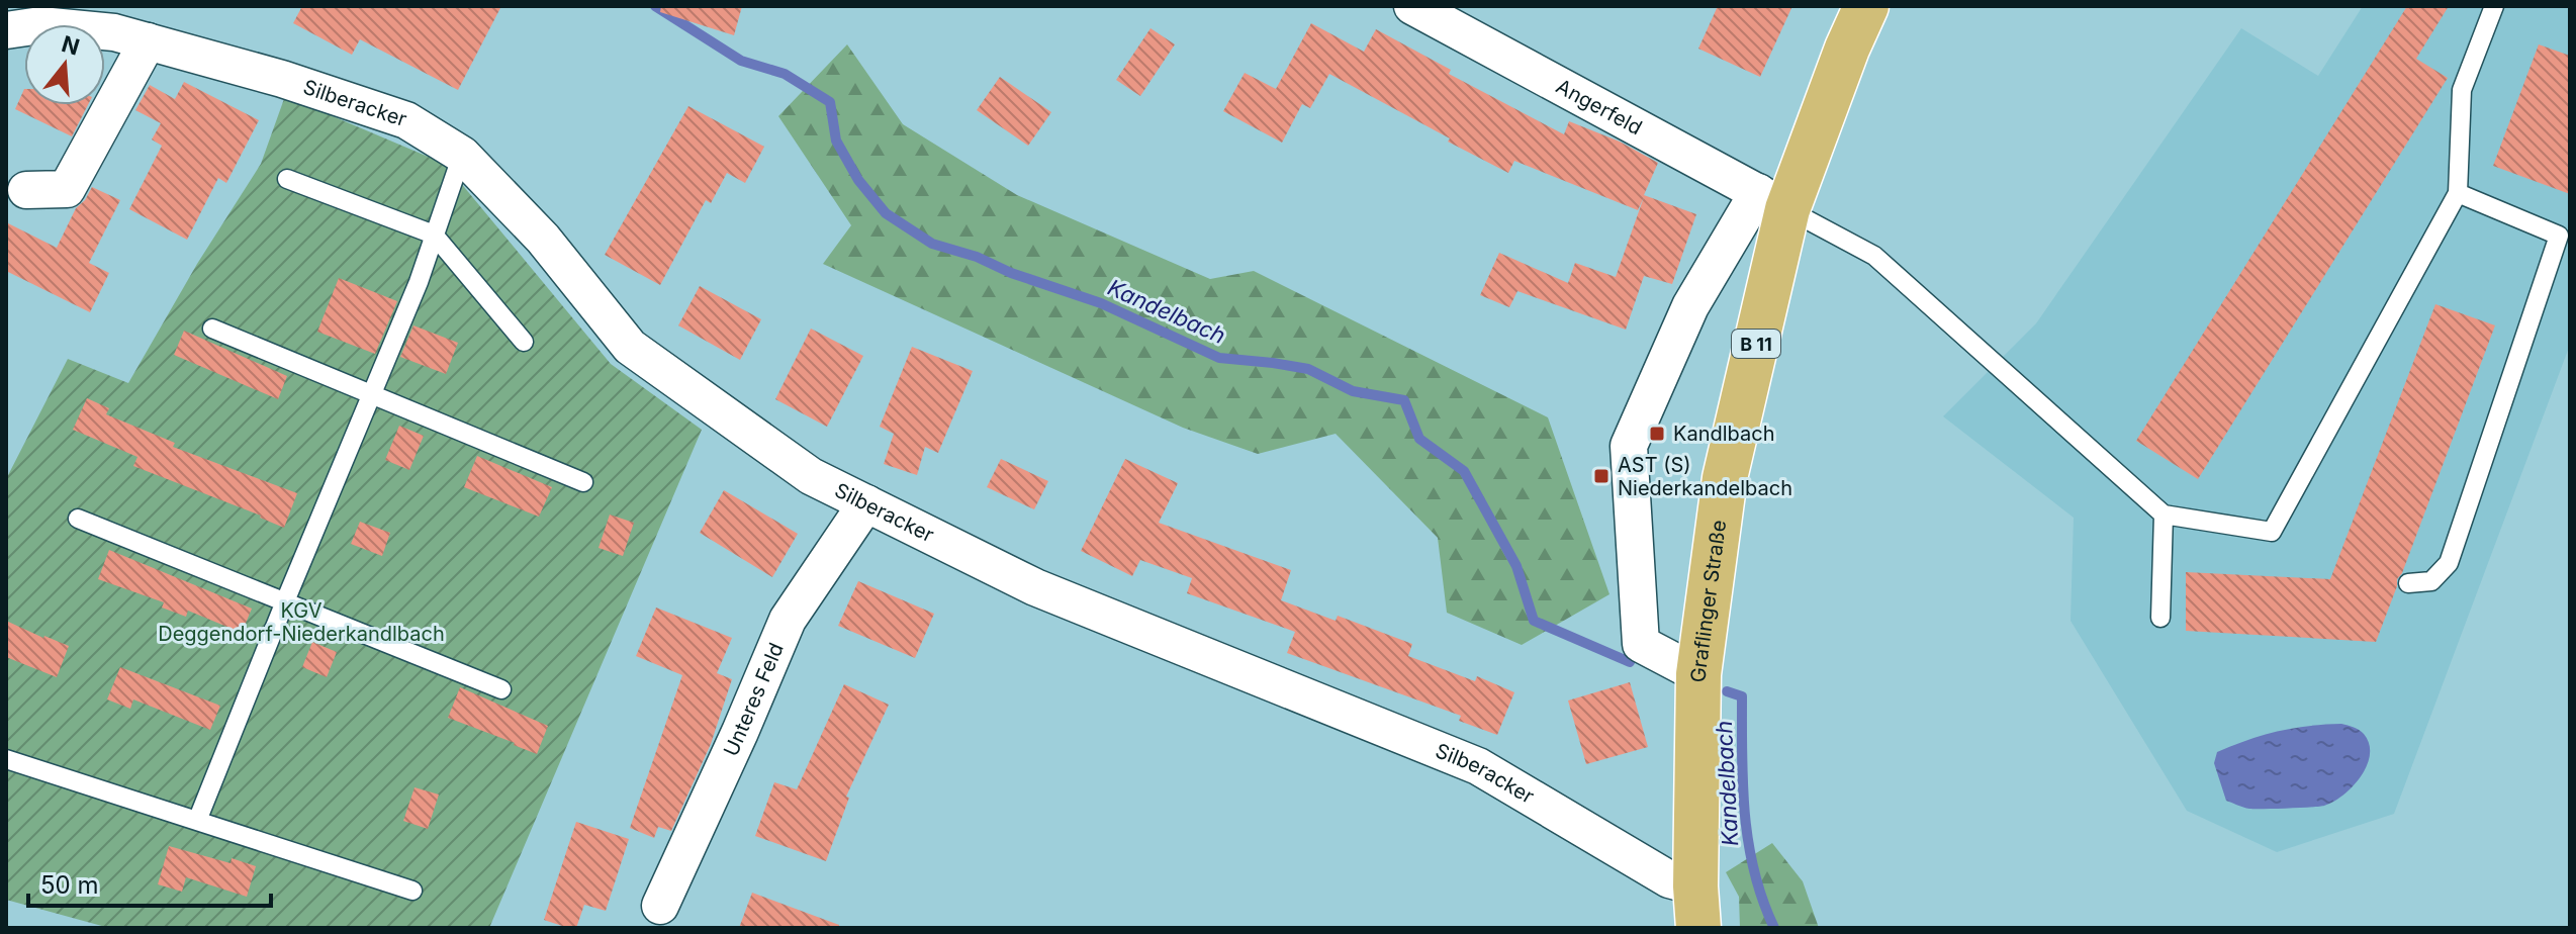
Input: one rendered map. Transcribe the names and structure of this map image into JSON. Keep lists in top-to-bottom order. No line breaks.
{"streets":{"main road":["B 11","Graflinger Straße"],"street":["Silberacker","Angerfeld","Unteres Feld"]},"crossings":[["Silberacker","Graflinger Straße"],["Silberacker","Unteres Feld"],["Angerfeld","Graflinger Straße"]],"water":["Kandelbach"],"parks":["KGV Deggendorf-Niederkandlbach"],"places":{"transit":["Kandlbach","AST (S) Niederkandelbach"]},"scale_bar":"50 m","north":"top"}
